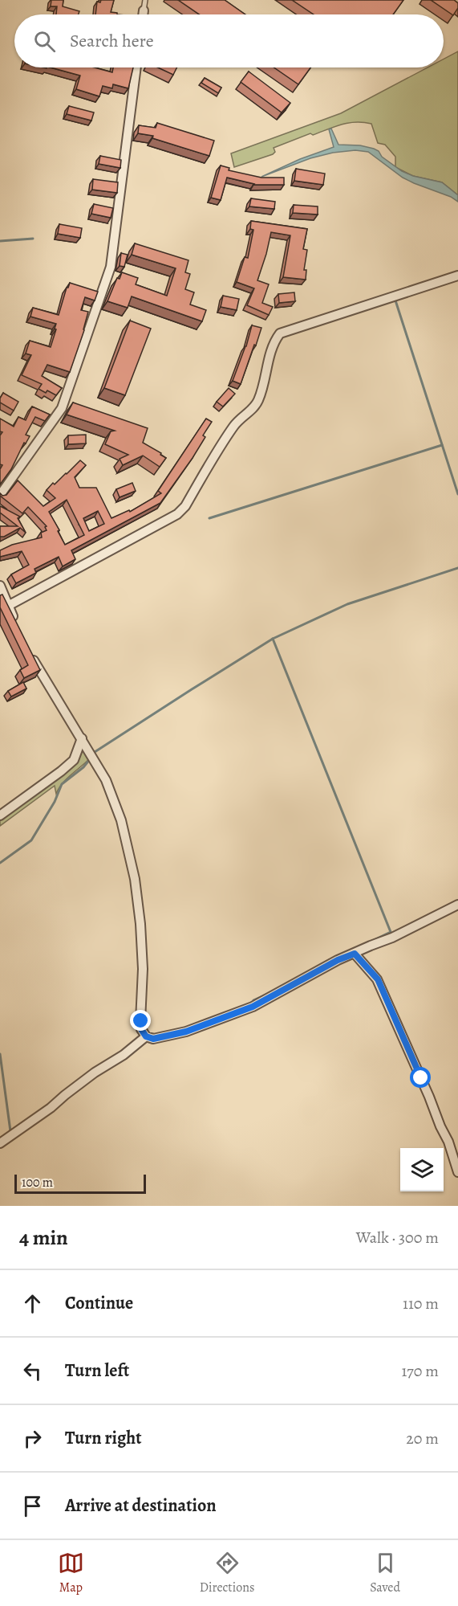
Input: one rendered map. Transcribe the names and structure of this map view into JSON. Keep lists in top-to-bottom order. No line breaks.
{"scale_bar":"100 m","page":{"search":"Search here","scale":"100 m","heading":["4 min","Walk · 300 m"],"list":[["Continue","110 m"],["Turn left","170 m"],["Turn right","20 m"],"Arrive at destination"],"nav":["Map","Directions","Saved"]}}
